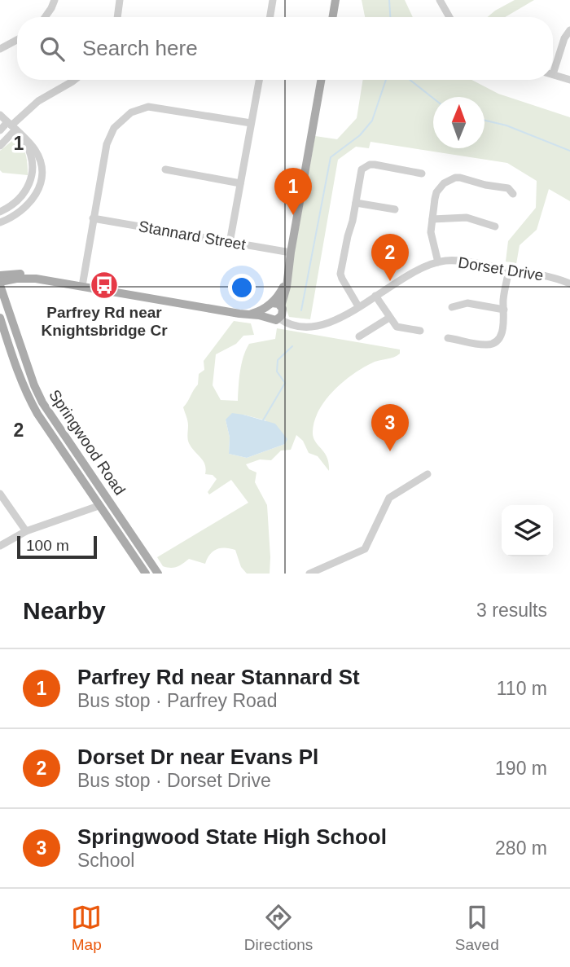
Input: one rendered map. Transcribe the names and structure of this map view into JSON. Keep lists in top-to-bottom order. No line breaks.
{"streets":{"main road":["Springwood Road"],"street":["Stannard Street","Dorset Drive"]},"places":{"bus stop":["Parfrey Rd near Knightsbridge Cr"]},"scale_bar":"100 m","north":"top","page":{"search":"Search here","pins":["1","2","3"],"scale":"100 m","heading":["Nearby","3 results"],"list":[{"mark":"1","name":"Parfrey Rd near Stannard St","note":"Bus stop · Parfrey Road","value":"110 m"},{"mark":"2","name":"Dorset Dr near Evans Pl","note":"Bus stop · Dorset Drive","value":"190 m"},{"mark":"3","name":"Springwood State High School","note":"School","value":"280 m"}],"nav":["Map","Directions","Saved"]},"grid":{"rows":["1","2"]}}
